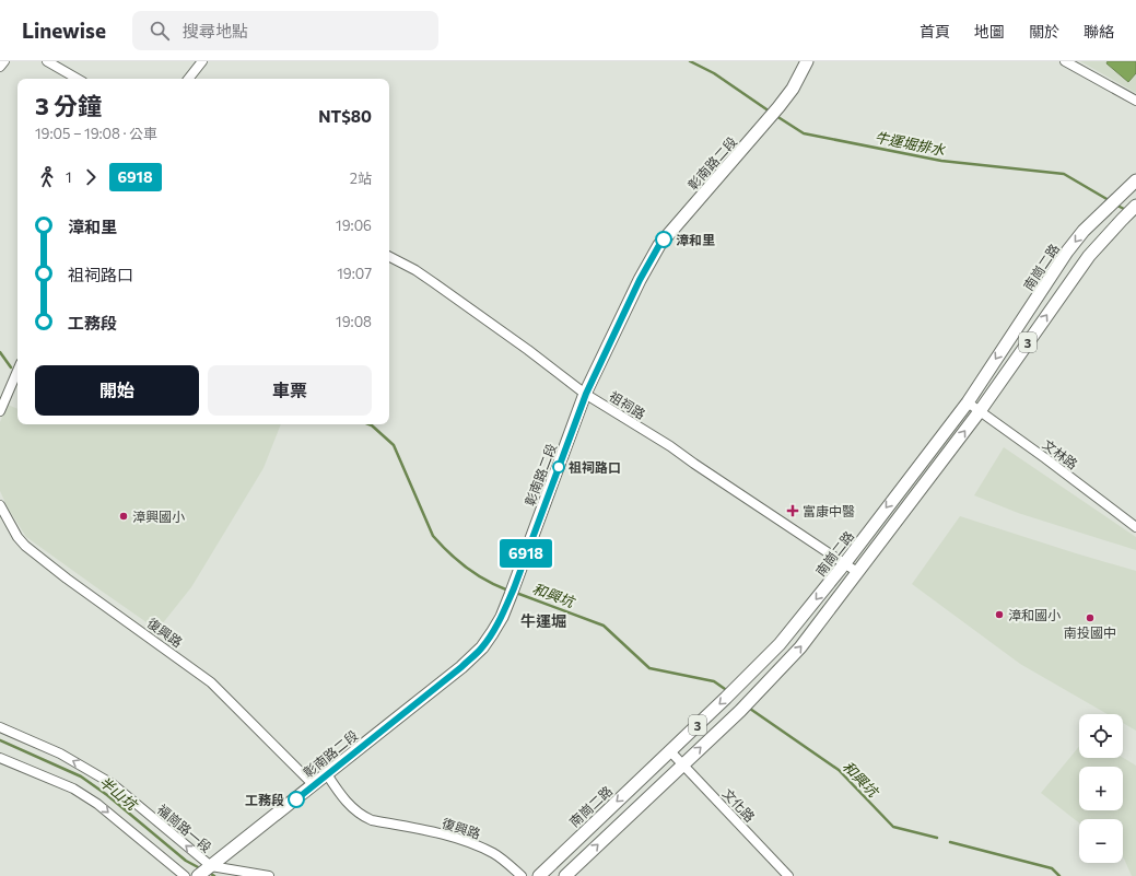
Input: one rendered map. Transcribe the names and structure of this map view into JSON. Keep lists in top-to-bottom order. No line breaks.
{"streets":{"main road":["彰南路二段","南崗二路","3"],"street":["祖祠路","文林路","復興路","文化路","福崗路一段"]},"crossings":[["彰南路二段","祖祠路"],["彰南路二段","復興路"],["彰南路二段","福崗路一段"],["南崗二路","祖祠路"],["南崗二路","文林路"],["南崗二路","文化路"],["3","祖祠路"],["3","文林路"],["3","文化路"]],"districts":["牛運堀"],"water":["牛運堀排水","和興坑","半山坑"],"places":{"other":["漳和里","祖祠路口","漳興國小","漳和國小","南投國中","工務段"],"health":["富康中醫"]},"lines":["bus line 6918"],"page":{"header":"Linewise","search":"搜尋地點","nav":["首頁","地圖","關於","聯絡"],"on_map":"6918","heading":["3 分鐘","19:05 – 19:08 · 公車","NT$80"],"legs":["1","6918","2站"],"list":[{"name":"漳和里","value":"19:06"},{"name":"祖祠路口","value":"19:07"},{"name":"工務段","value":"19:08"}],"buttons":["開始","車票"],"map_buttons":["+","−"]}}
